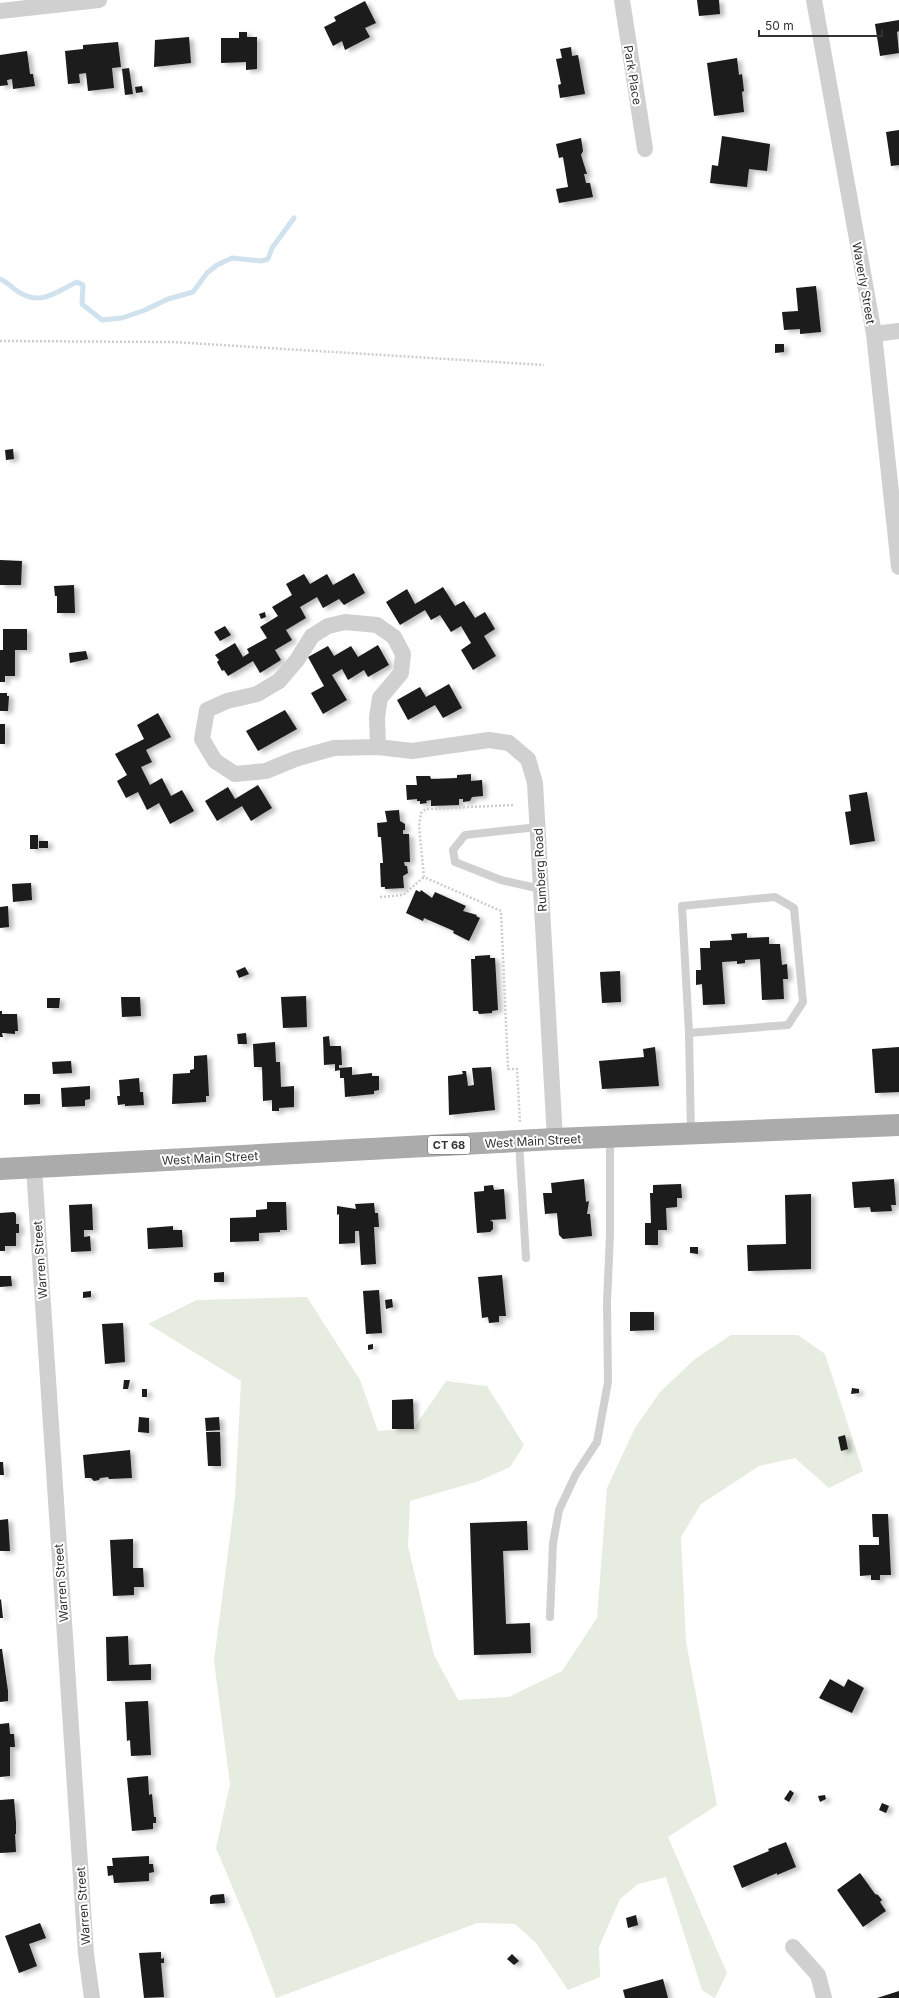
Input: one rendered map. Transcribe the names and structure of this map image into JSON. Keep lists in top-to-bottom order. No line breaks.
{"streets":{"main road":["West Main Street","CT 68"],"street":["Park Place","Waverly Street","Rumberg Road","Warren Street"]},"crossings":[["Rumberg Road","West Main Street"],["West Main Street","Warren Street"]],"scale_bar":"50 m"}
